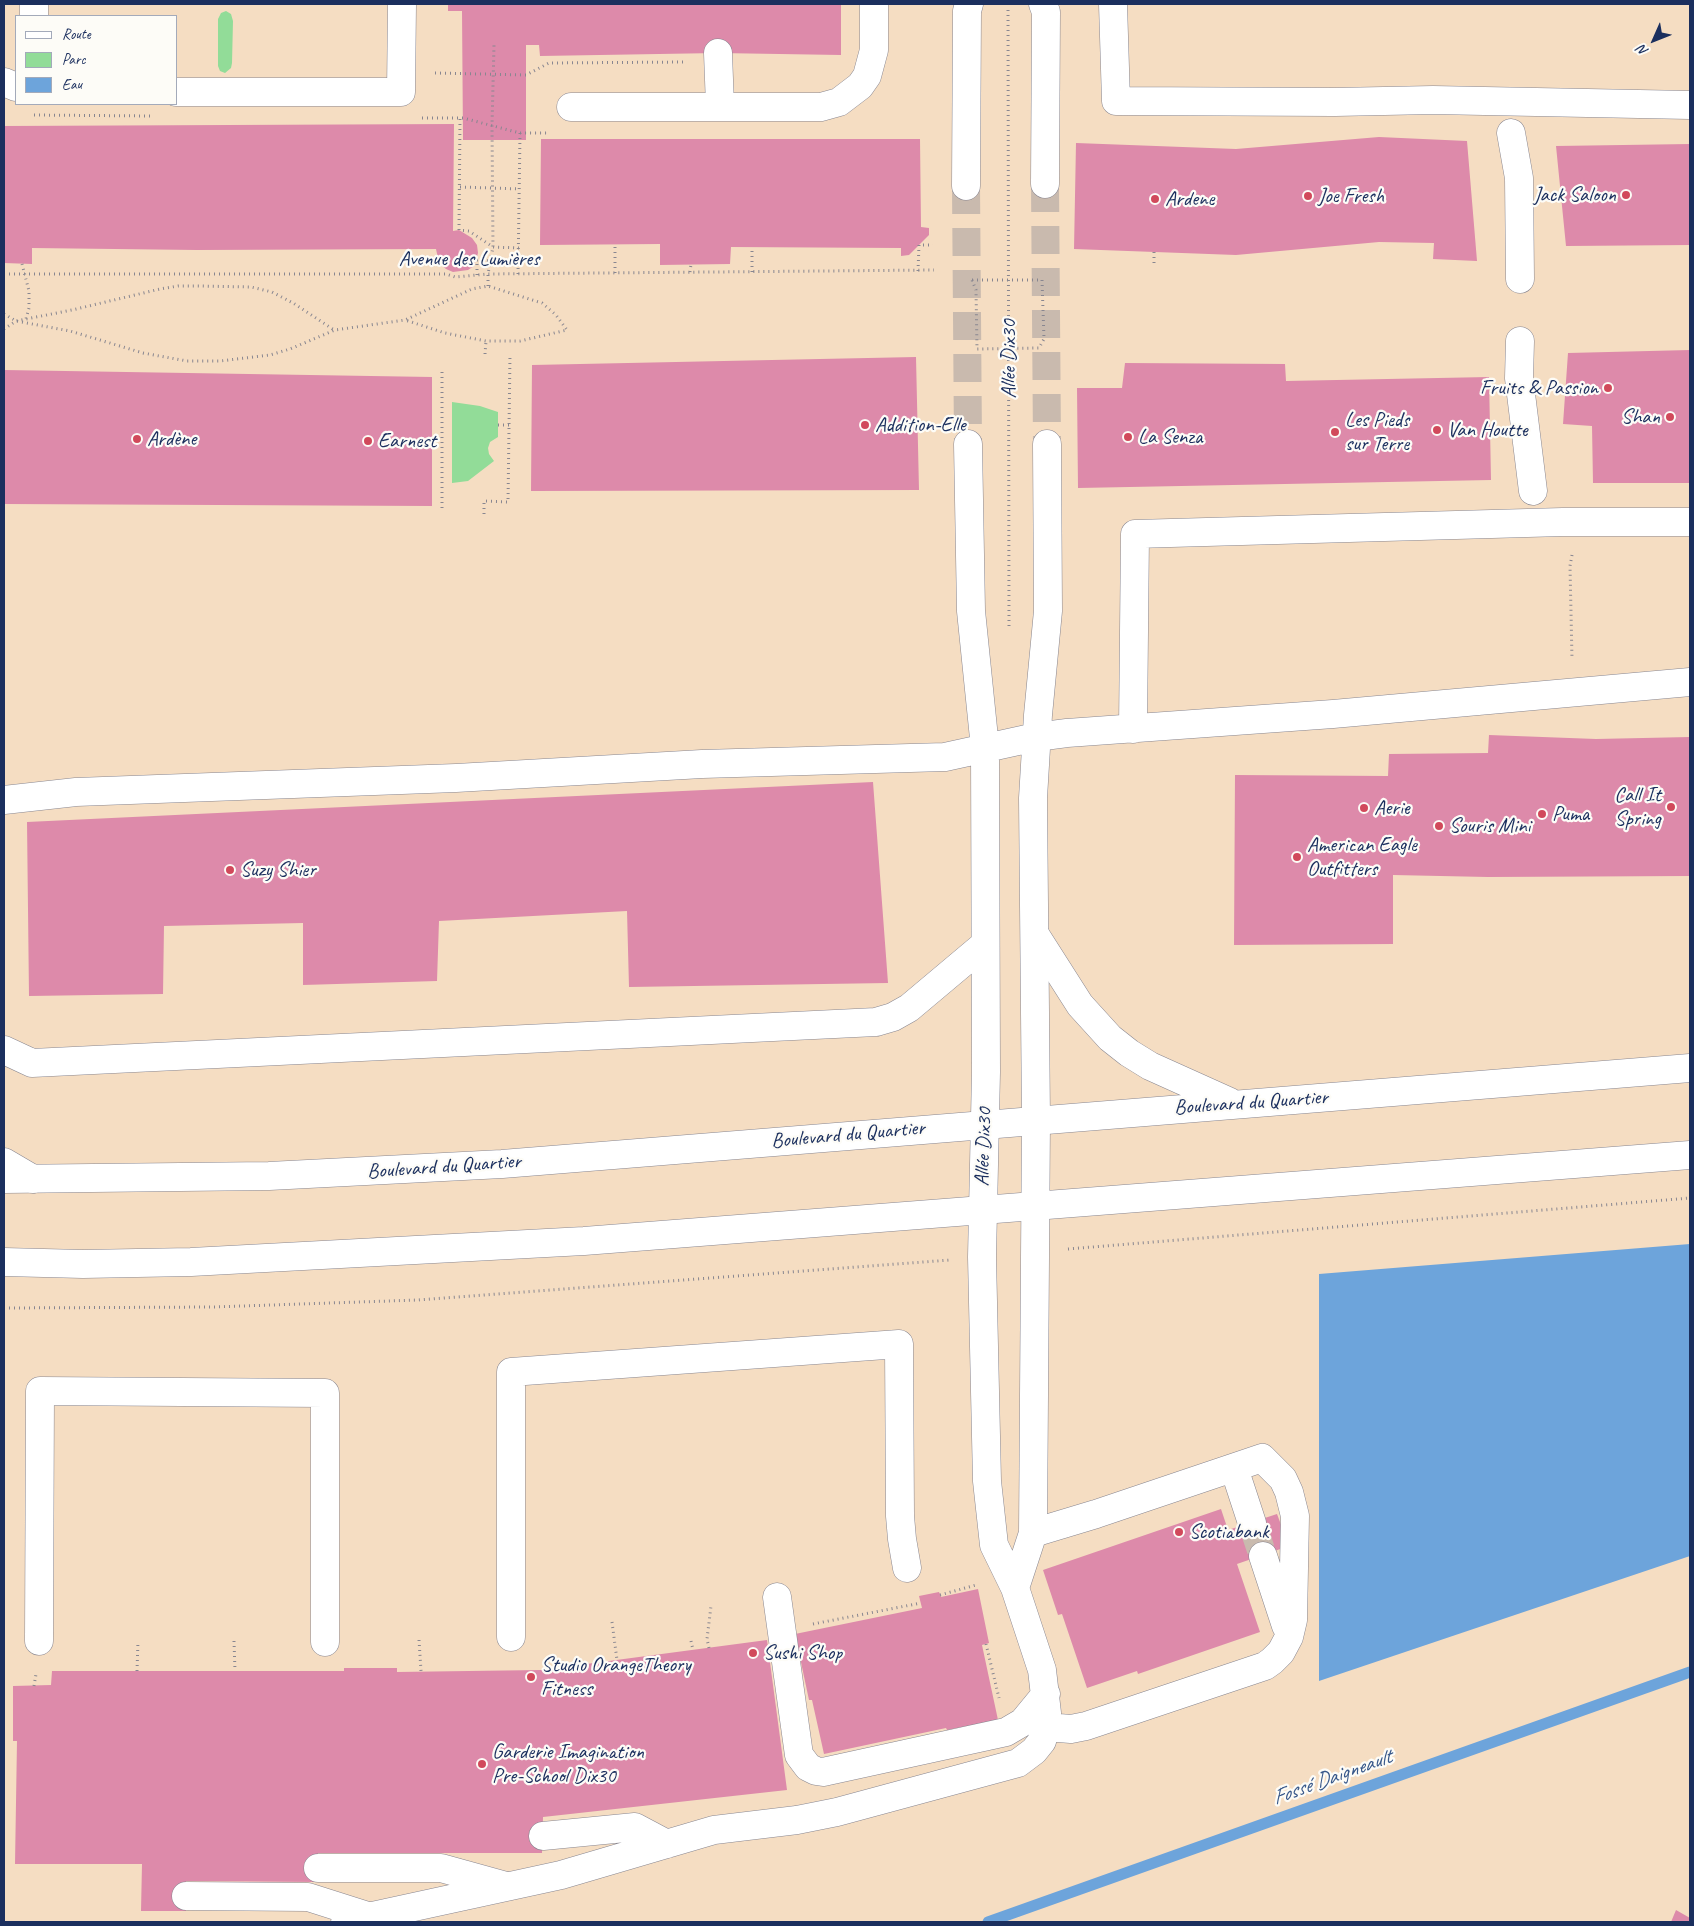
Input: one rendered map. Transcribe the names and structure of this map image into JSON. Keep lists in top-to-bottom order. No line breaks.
{"streets":{"main road":["Allée Dix30","Boulevard du Quartier"],"path":["Avenue des Lumières"]},"crossings":[["Allée Dix30","Boulevard du Quartier"]],"water":["Fossé Daigneault"],"places":["Jack Saloon","Joe Fresh","Ardene","Fruits & Passion","Shan","Addition-Elle","Van Houtte","Les Pieds sur Terre","La Senza","Ardène","Earnest","Call It Spring","Aerie","Puma","Souris Mini","American Eagle Outfitters","Suzy Shier","Scotiabank","Sushi Shop","Studio OrangeTheory Fitness","Garderie Imagination Pre-School Dix30"],"legend":["Route","Parc","Eau"],"north":"bottom left"}
